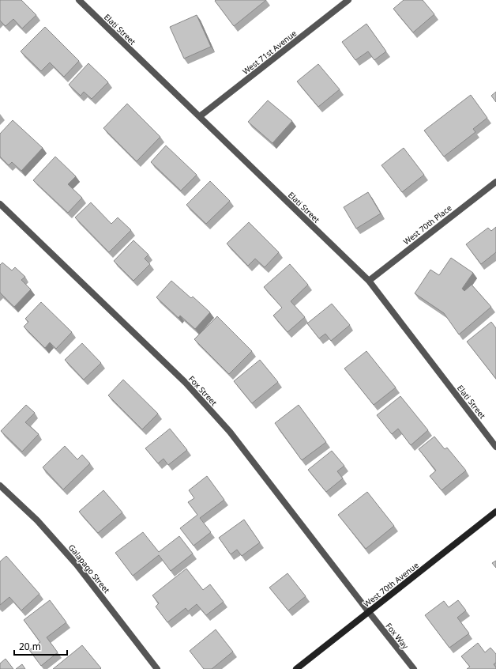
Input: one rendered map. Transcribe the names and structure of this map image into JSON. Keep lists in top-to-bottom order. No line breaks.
{"streets":{"main road":["West 70th Avenue"],"street":["Elati Street","West 71st Avenue","West 70th Place","Fox Street","Galapago Street","Fox Way"]},"crossings":[["Elati Street","West 71st Avenue"],["Elati Street","West 70th Place"],["Fox Street","West 70th Avenue"],["Fox Street","Fox Way"],["West 70th Avenue","Fox Way"]],"scale_bar":"20 m"}
